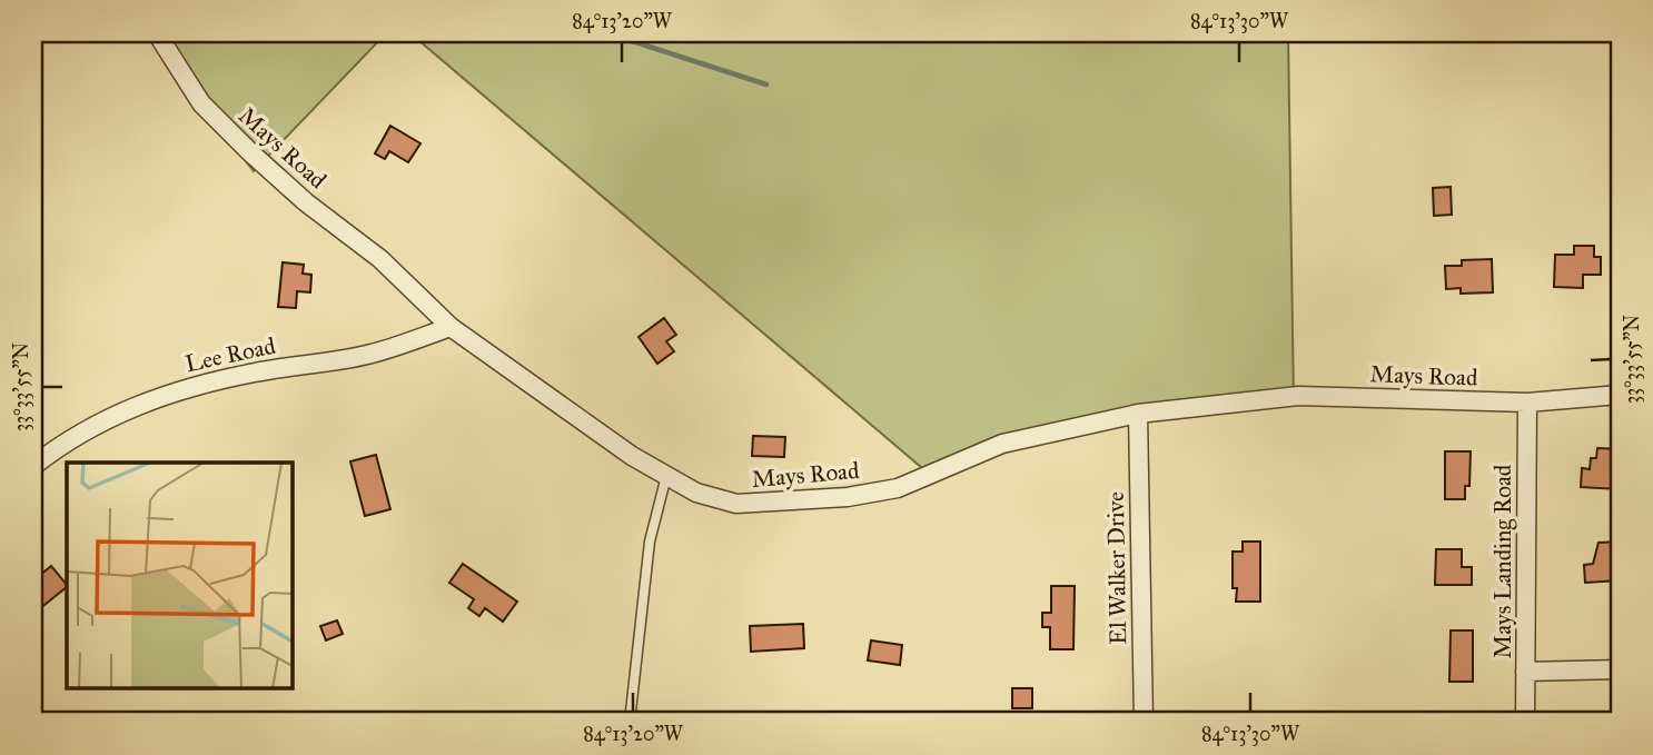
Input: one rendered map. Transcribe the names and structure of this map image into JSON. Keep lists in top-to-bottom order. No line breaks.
{"streets":{"street":["Mays Road","Lee Road","Mays Landing Road","El Walker Drive"]},"crossings":[["Mays Road","Lee Road"],["Mays Road","Mays Landing Road"],["Mays Road","El Walker Drive"]],"coordinates":["84°13'20\"W","84°13'30\"W","33°33'55\"N"]}
